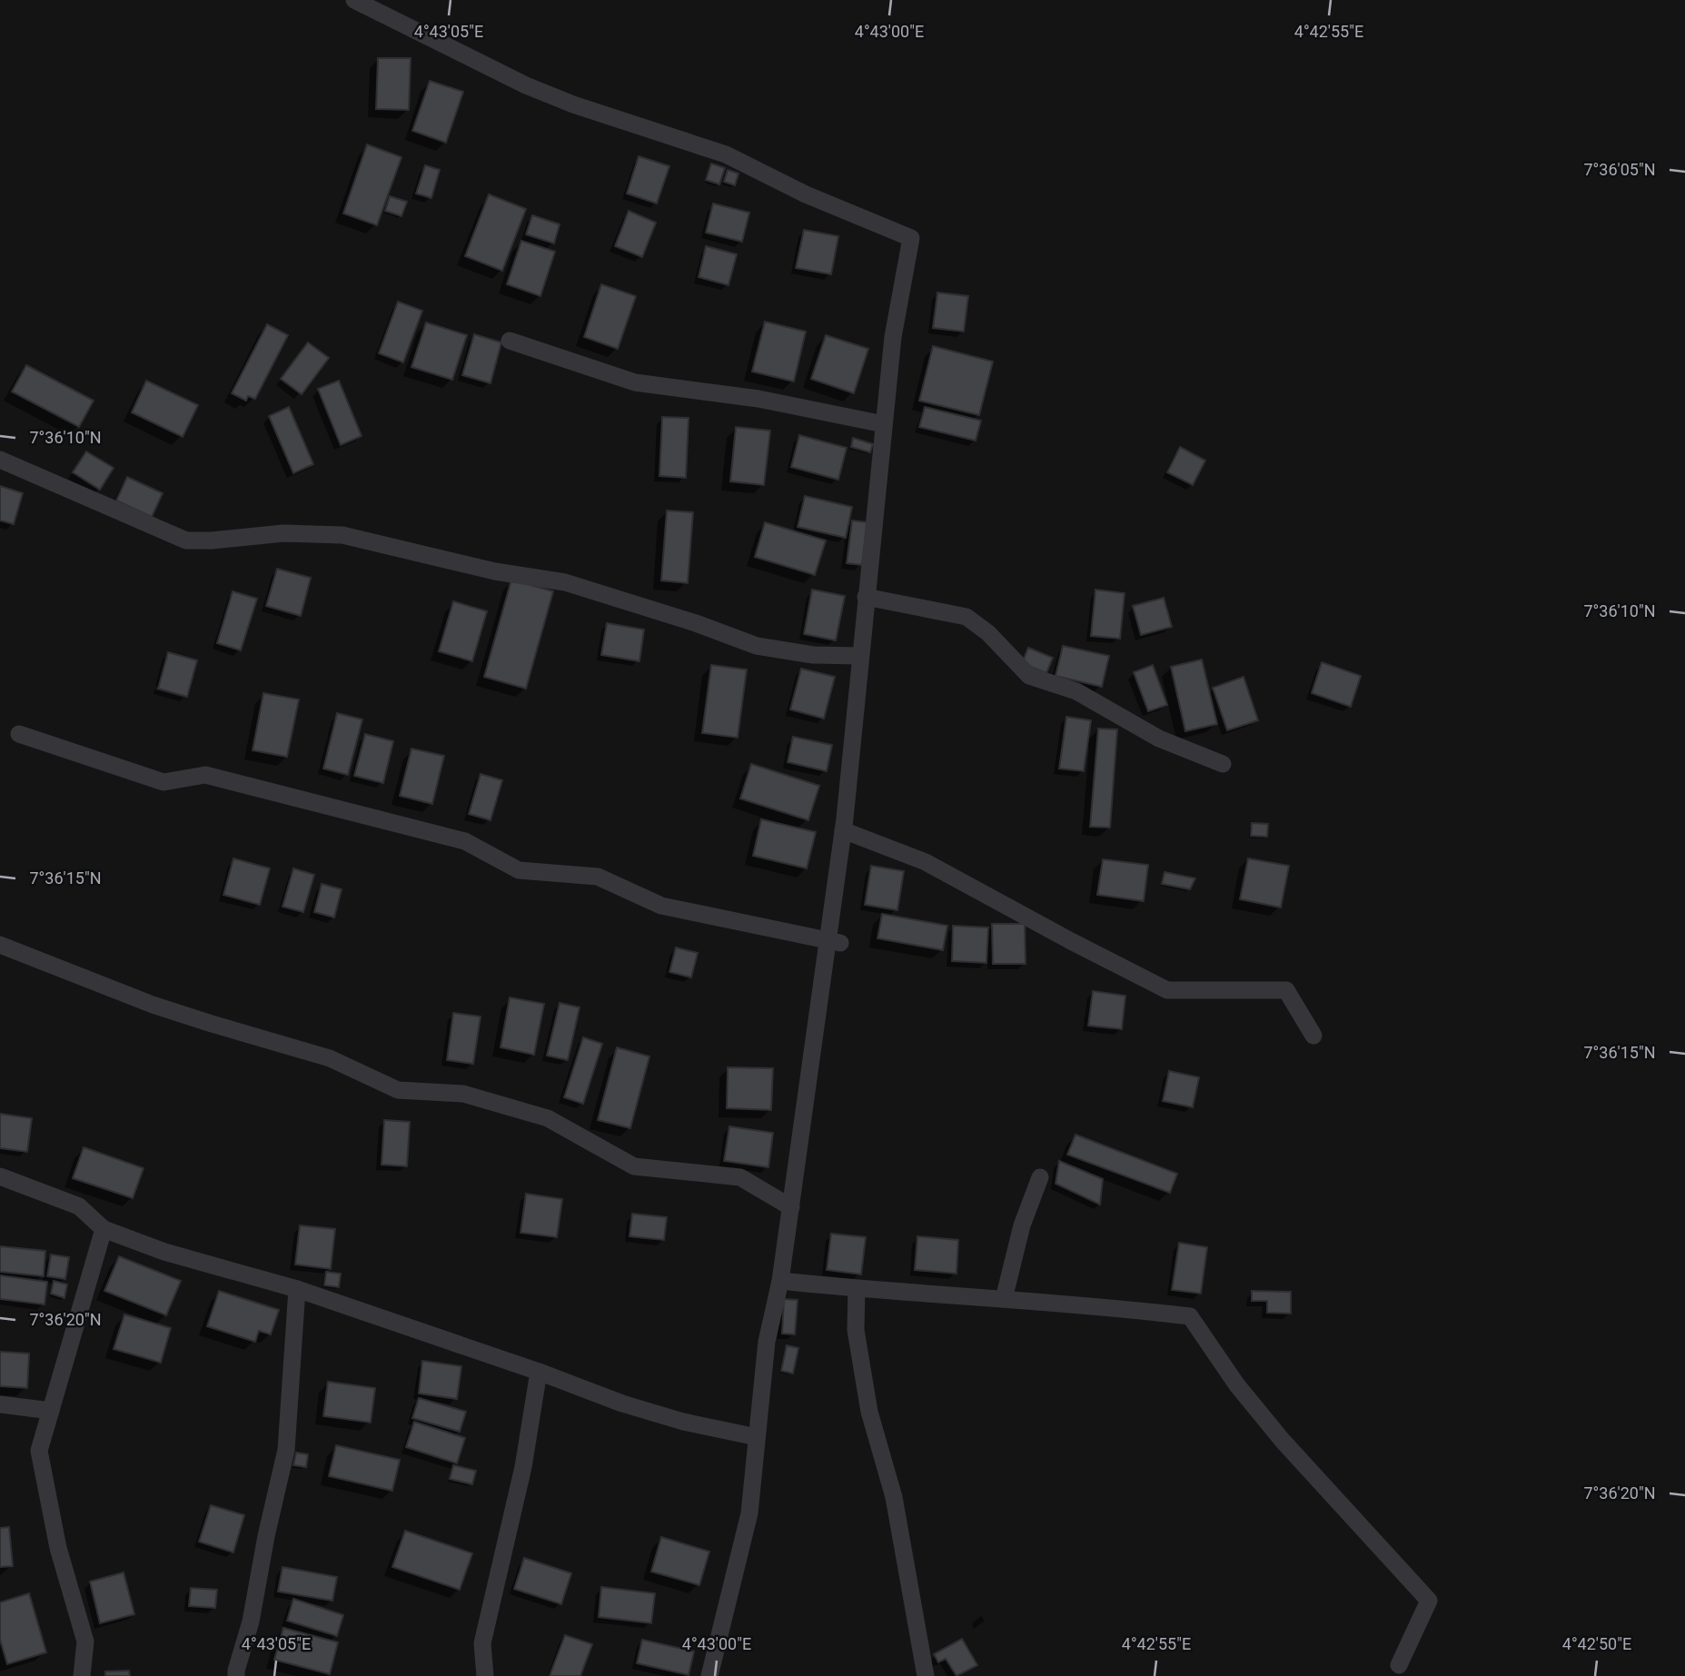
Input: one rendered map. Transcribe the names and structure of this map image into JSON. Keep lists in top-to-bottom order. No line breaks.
{"coordinates":["4°43'05\"E","4°43'00\"E","4°42'55\"E","7°36'05\"N","7°36'10\"N","7°36'15\"N","7°36'20\"N","4°42'50\"E"]}
